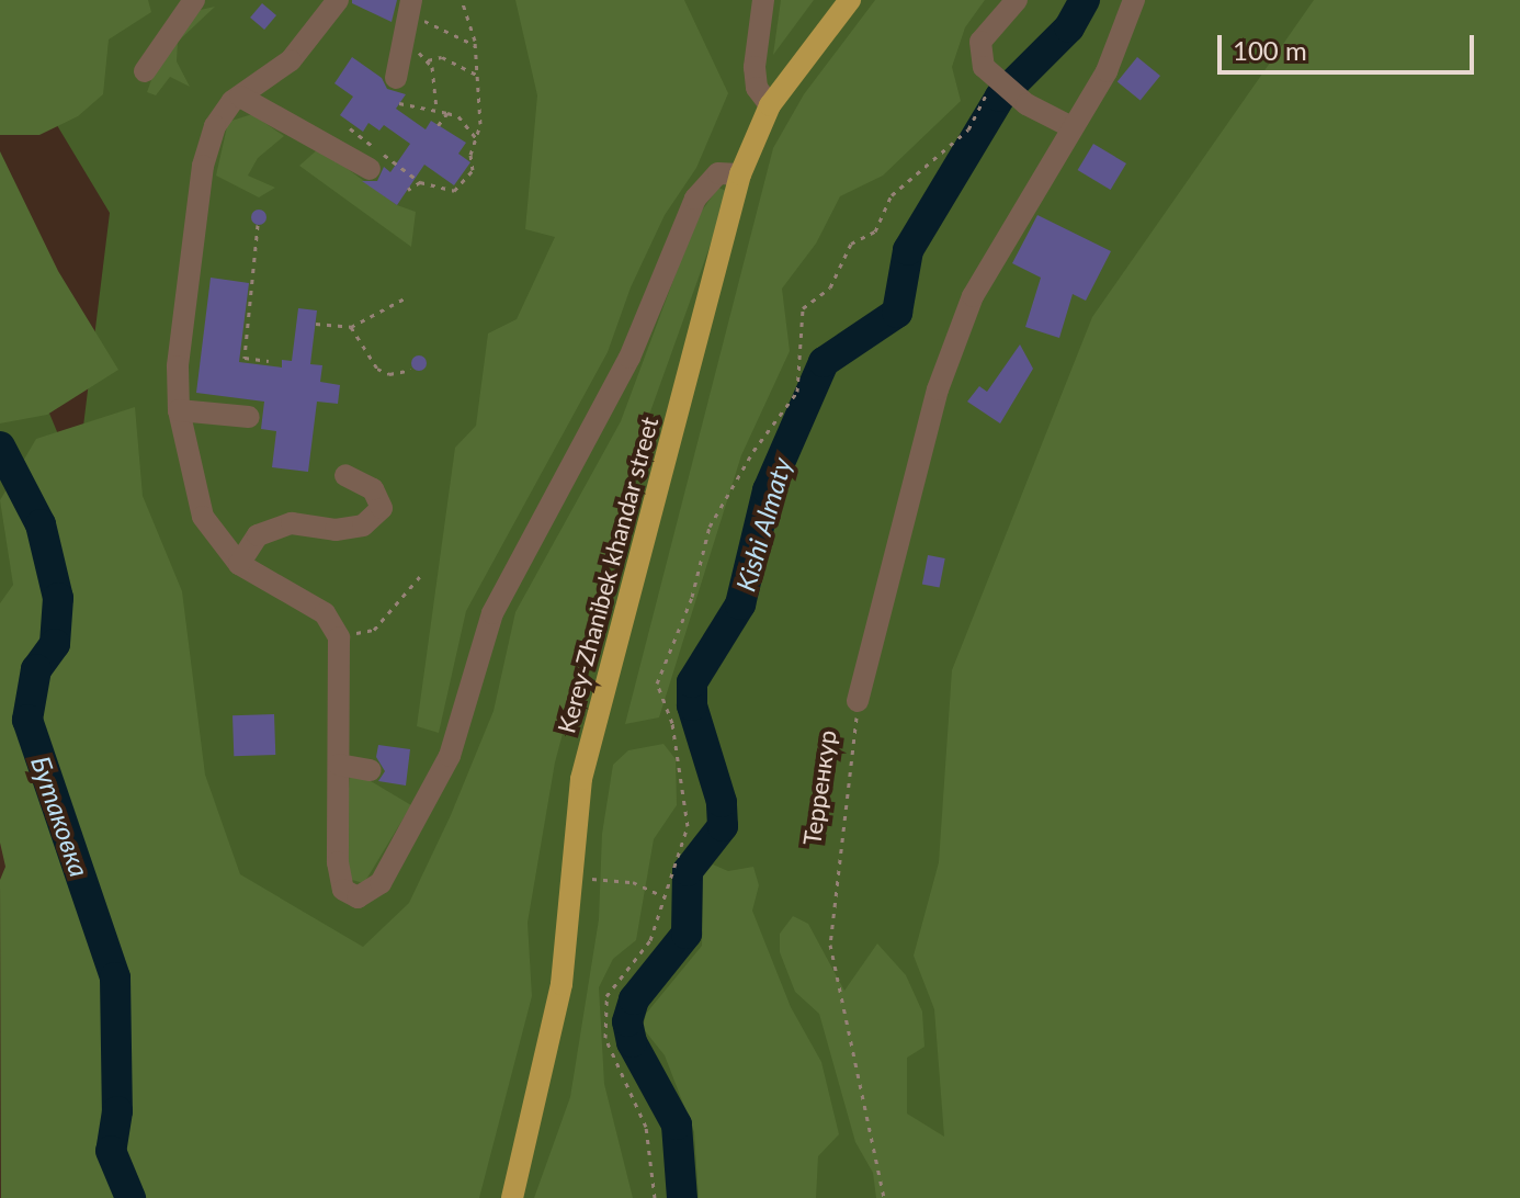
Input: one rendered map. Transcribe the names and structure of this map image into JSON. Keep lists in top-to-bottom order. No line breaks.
{"streets":{"main road":["Kerey-Zhanibek khandar street"],"street":["Терренкур"]},"water":["Kіshі Almaty","Бутаковка"],"scale_bar":"100 m"}
